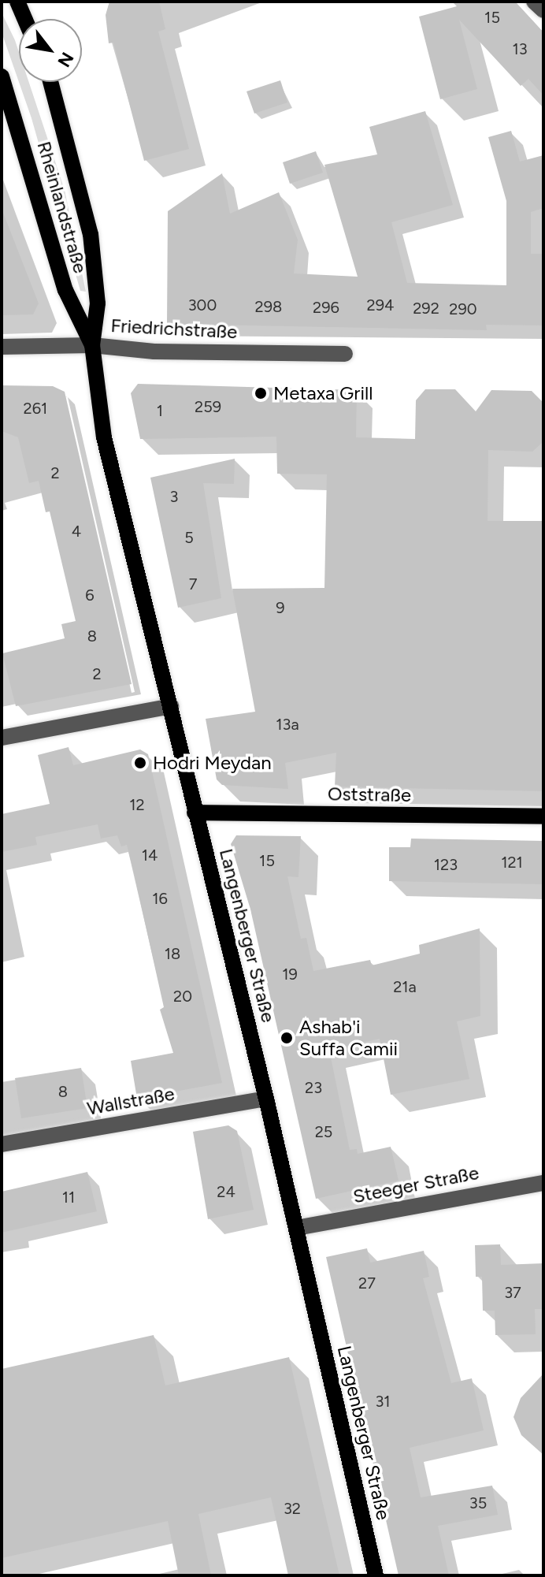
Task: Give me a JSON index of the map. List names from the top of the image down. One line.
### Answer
{"streets":{"main road":["Rheinlandstraße","Oststraße","Langenberger Straße"],"street":["Friedrichstraße","Wallstraße","Steeger Straße"]},"crossings":[["Rheinlandstraße","Friedrichstraße"],["Rheinlandstraße","Langenberger Straße"],["Friedrichstraße","Langenberger Straße"],["Oststraße","Langenberger Straße"],["Langenberger Straße","Wallstraße"],["Langenberger Straße","Steeger Straße"]],"places":["Metaxa Grill","Hodri Meydan","Ashab'i Suffa Camii"],"house_numbers":["15","13","300","294","298","296","292","290","259","261","1","2","3","4","5","7","6","9","8","2","13a","12","14","15","121","123","16","18","19","21a","20","23","8","25","24","11","27","37","31","35","32"],"north":"bottom right"}
